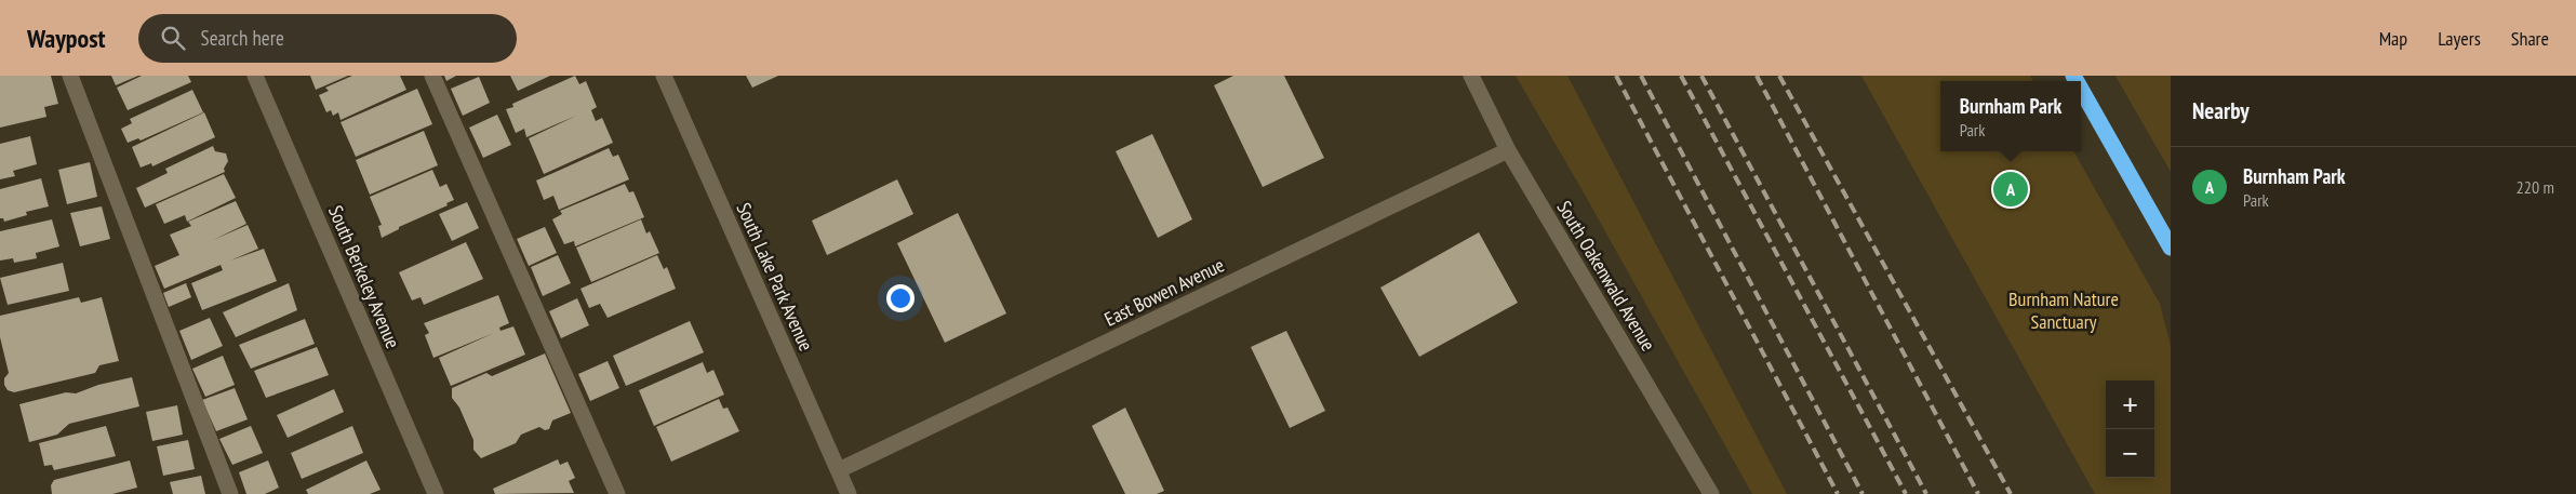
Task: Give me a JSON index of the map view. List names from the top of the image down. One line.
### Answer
{"streets":{"street":["South Oakenwald Avenue","South Berkeley Avenue","South Lake Park Avenue","East Bowen Avenue"]},"crossings":[["South Oakenwald Avenue","East Bowen Avenue"],["South Lake Park Avenue","East Bowen Avenue"]],"parks":["Burnham Nature Sanctuary"],"page":{"header":"Waypost","search":"Search here","nav":["Map","Layers","Share"],"heading":"Nearby","popup":["Burnham Park","Park"],"list":[{"mark":"A","name":"Burnham Park","note":"Park","value":"220 m"}],"pins":"A","map_buttons":["+","−"]}}
